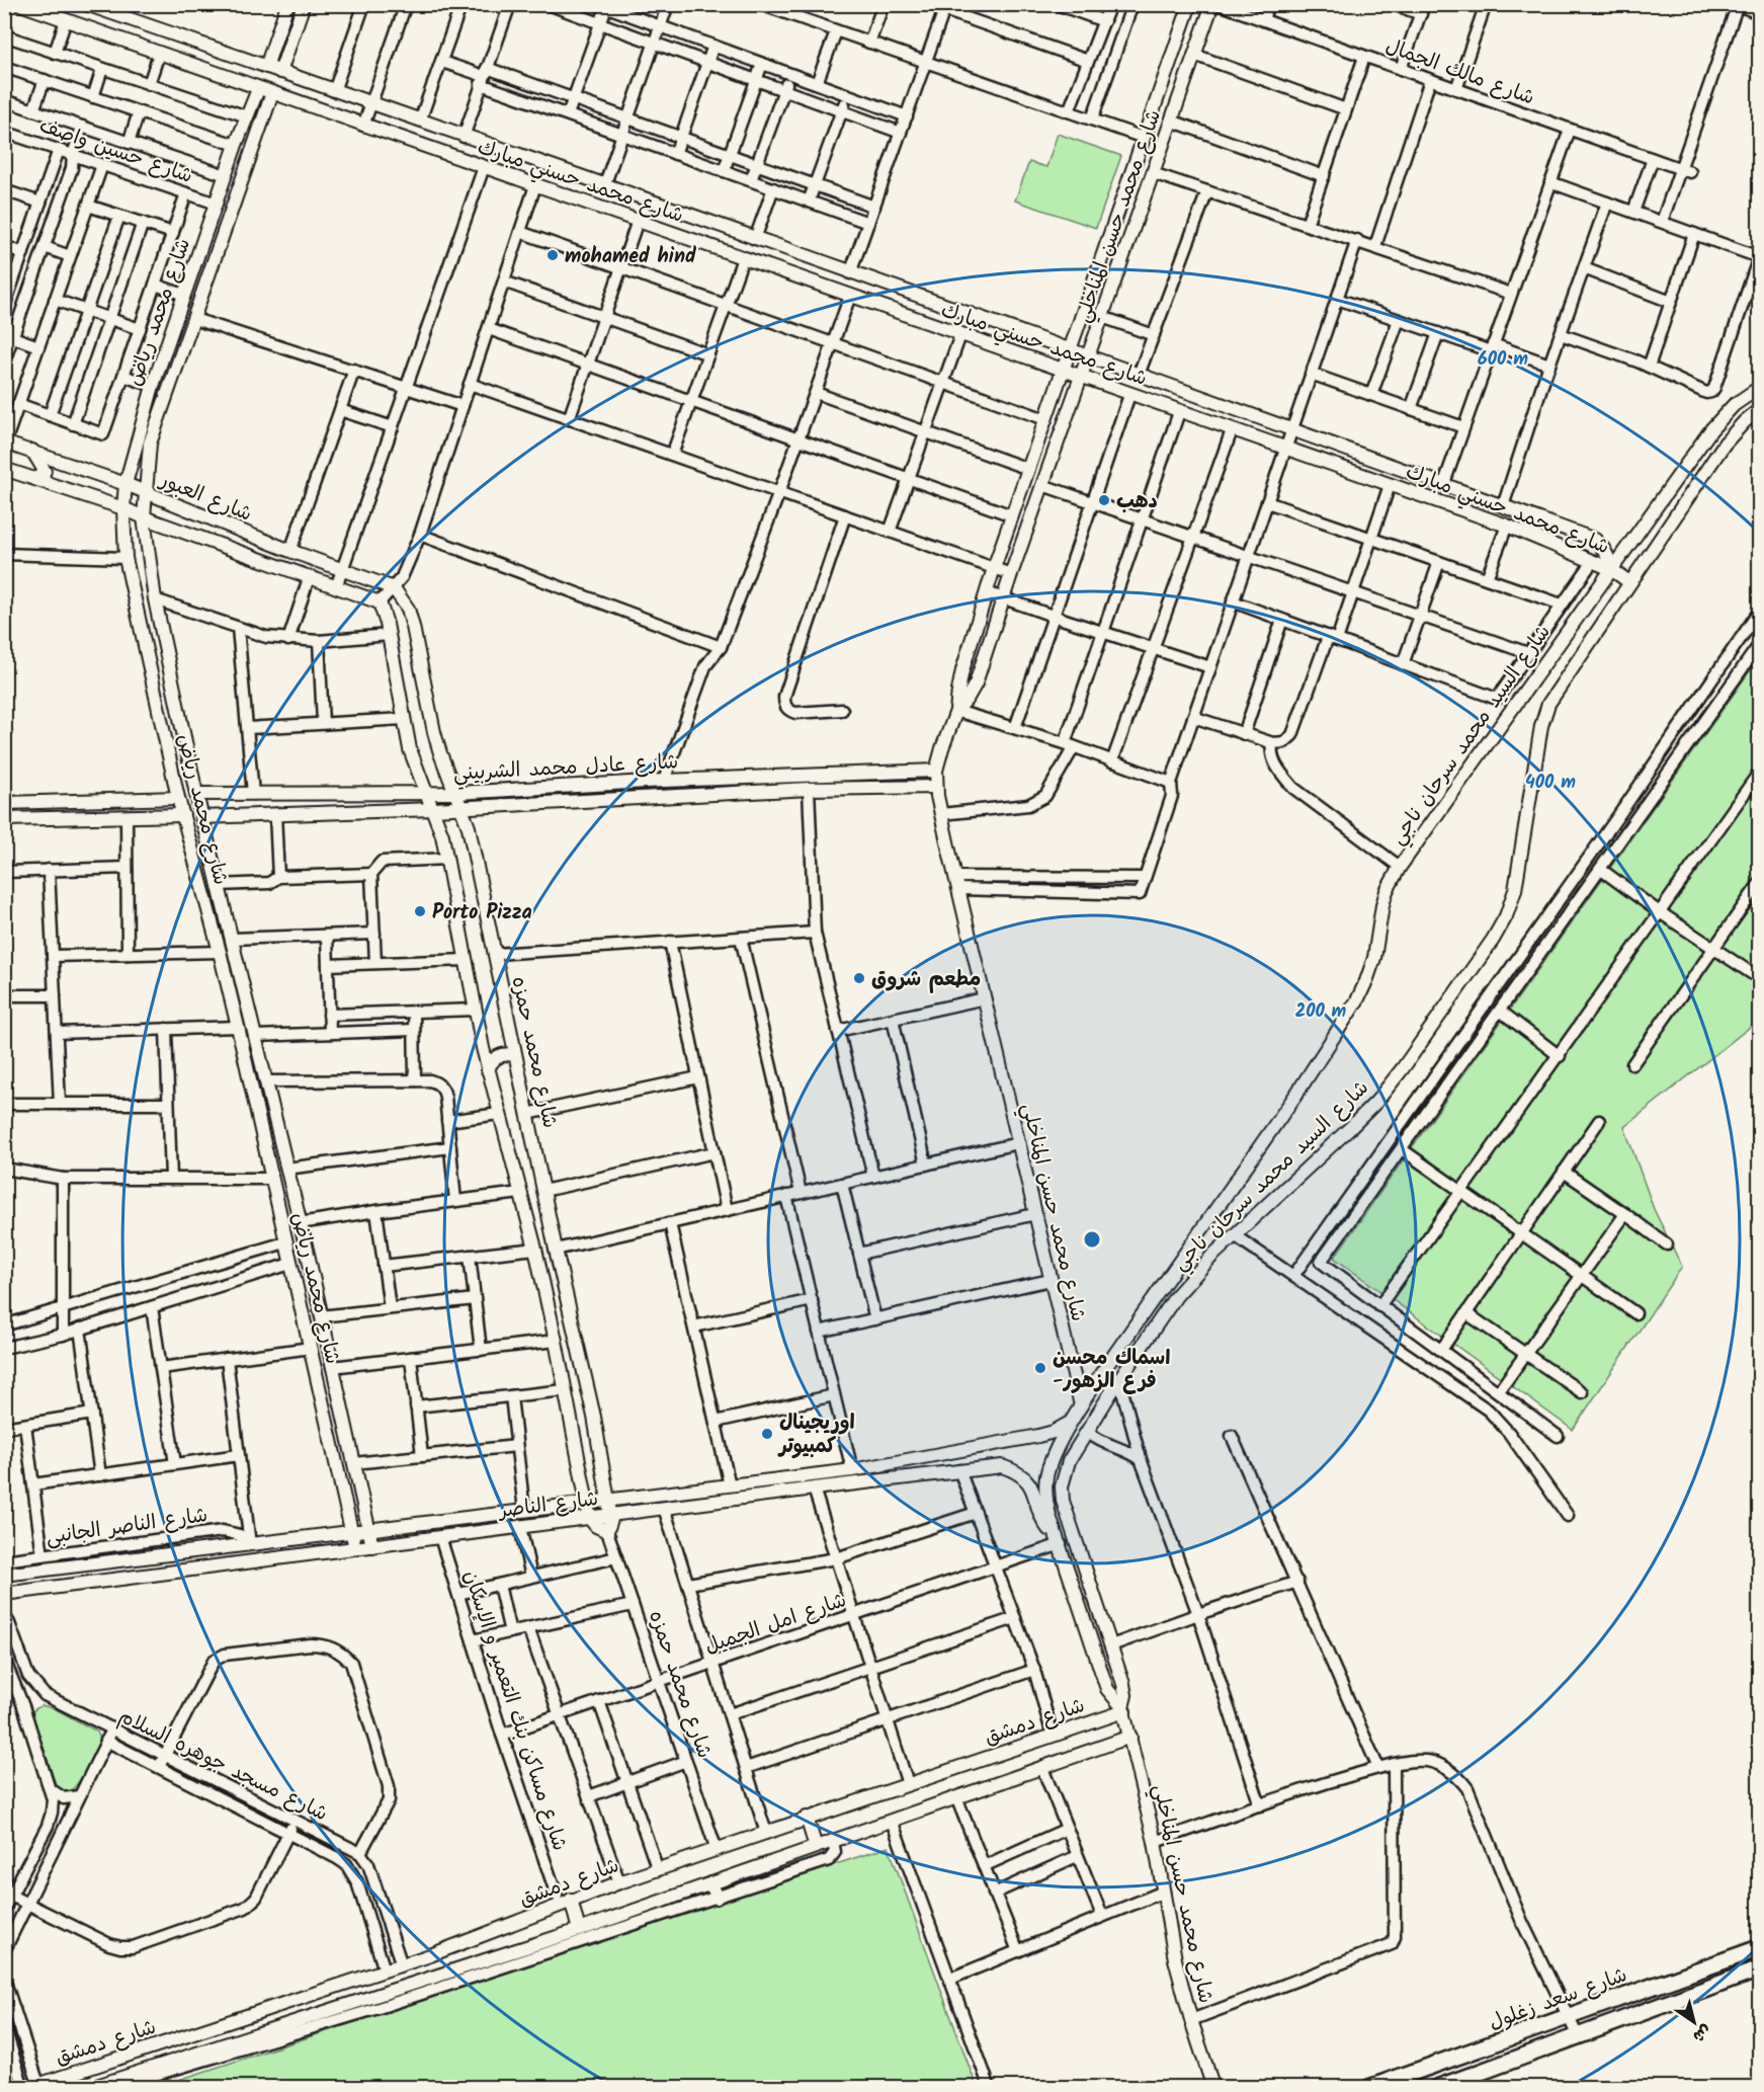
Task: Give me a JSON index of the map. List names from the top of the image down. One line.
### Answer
{"streets":{"main road":["شارع سعد زغلول"],"street":["شارع مالك الجمال","شارع حسين واصف","شارع محمد حسني مبارك","شارع محمد حسن المناخلي","شارع محمد رياض","شارع العبور","شارع السيد محمد سرحان ناجي","شارع عادل محمد الشربيني","شارع محمد حمزه","شارع الناصر","شارع الناصر الجانبى","شارع امل الجميل","شارع مساكن بنك التعمير و الإسكان","شارع دمشق","شارع مسجد جوهره السلام"]},"crossings":[["شارع حسين واصف","شارع محمد رياض"],["شارع محمد حسني مبارك","شارع محمد حسن المناخلي"],["شارع محمد حسني مبارك","شارع محمد رياض"],["شارع محمد حسني مبارك","شارع السيد محمد سرحان ناجي"],["شارع محمد حسن المناخلي","شارع السيد محمد سرحان ناجي"],["شارع محمد حسن المناخلي","شارع عادل محمد الشربيني"],["شارع محمد حسن المناخلي","شارع الناصر"],["شارع محمد حسن المناخلي","شارع امل الجميل"],["شارع محمد حسن المناخلي","شارع دمشق"],["شارع محمد رياض","شارع العبور"],["شارع محمد رياض","شارع عادل محمد الشربيني"],["شارع محمد رياض","شارع الناصر"],["شارع العبور","شارع محمد حمزه"],["شارع عادل محمد الشربيني","شارع محمد حمزه"],["شارع محمد حمزه","شارع الناصر"],["شارع محمد حمزه","شارع امل الجميل"],["شارع محمد حمزه","شارع دمشق"],["شارع الناصر","شارع الناصر الجانبى"],["شارع الناصر","شارع امل الجميل"],["شارع الناصر","شارع مساكن بنك التعمير و الإسكان"],["شارع امل الجميل","شارع مساكن بنك التعمير و الإسكان"],["شارع دمشق","شارع مسجد جوهره السلام"]],"places":["mohamed hind","دهب","Porto Pizza","مطعم شروق","اسماك محسن -فرع الزهور","اوريجينال كمبيوتر"],"north":"bottom right","rings":["600 m","400 m","200 m"]}
